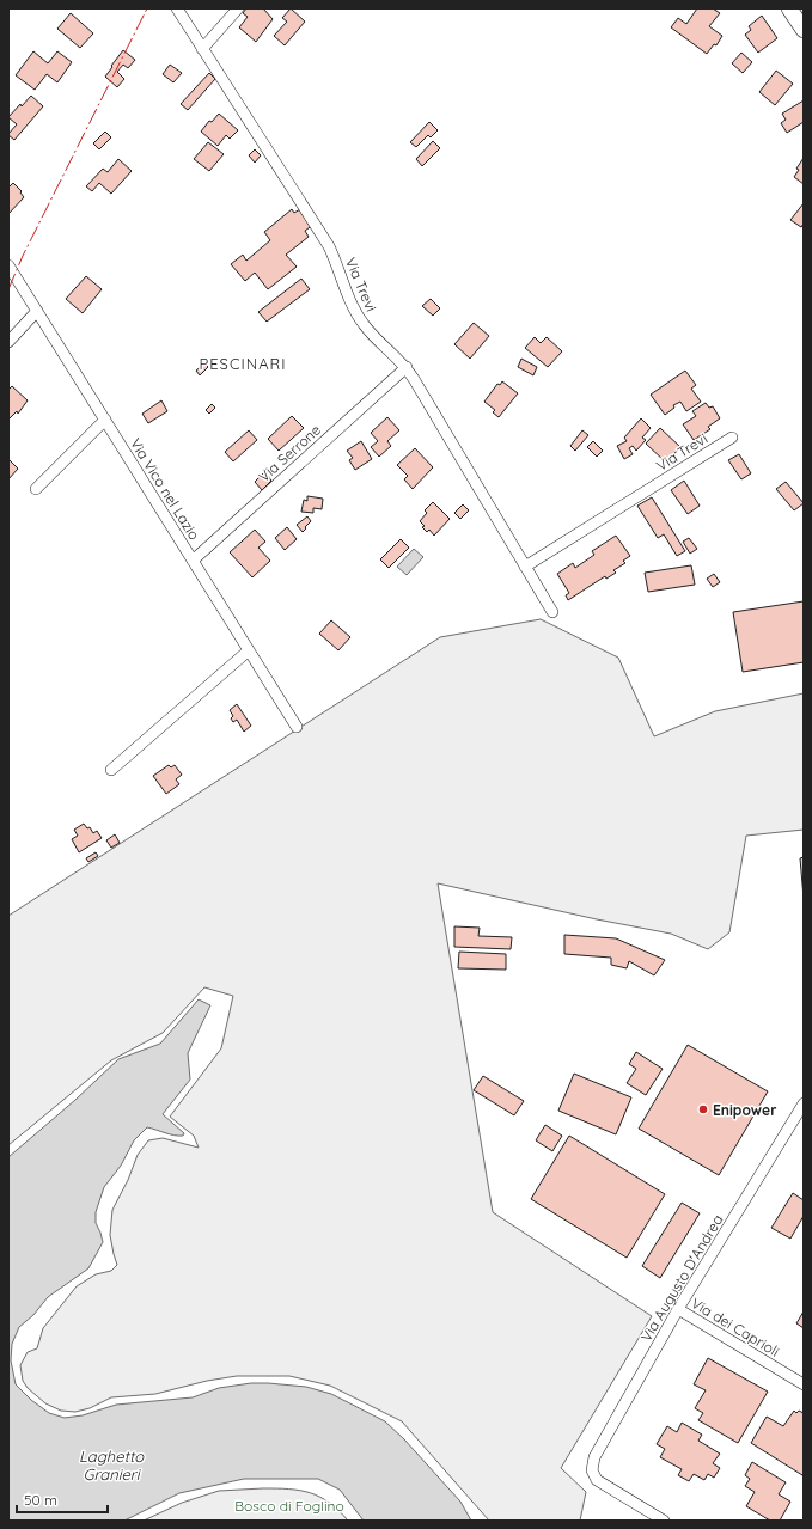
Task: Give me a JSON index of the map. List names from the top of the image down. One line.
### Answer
{"streets":{"street":["Via Trevi","Via Serrone","Via Vico nel Lazio","Via Augusto D'Andrea","Via dei Caprioli"]},"crossings":[["Via Trevi","Via Serrone"],["Via Serrone","Via Vico nel Lazio"],["Via Augusto D'Andrea","Via dei Caprioli"]],"districts":["PESCINARI"],"water":["Laghetto Granieri"],"parks":["Bosco di Foglino"],"places":["Enipower"],"scale_bar":"50 m"}
